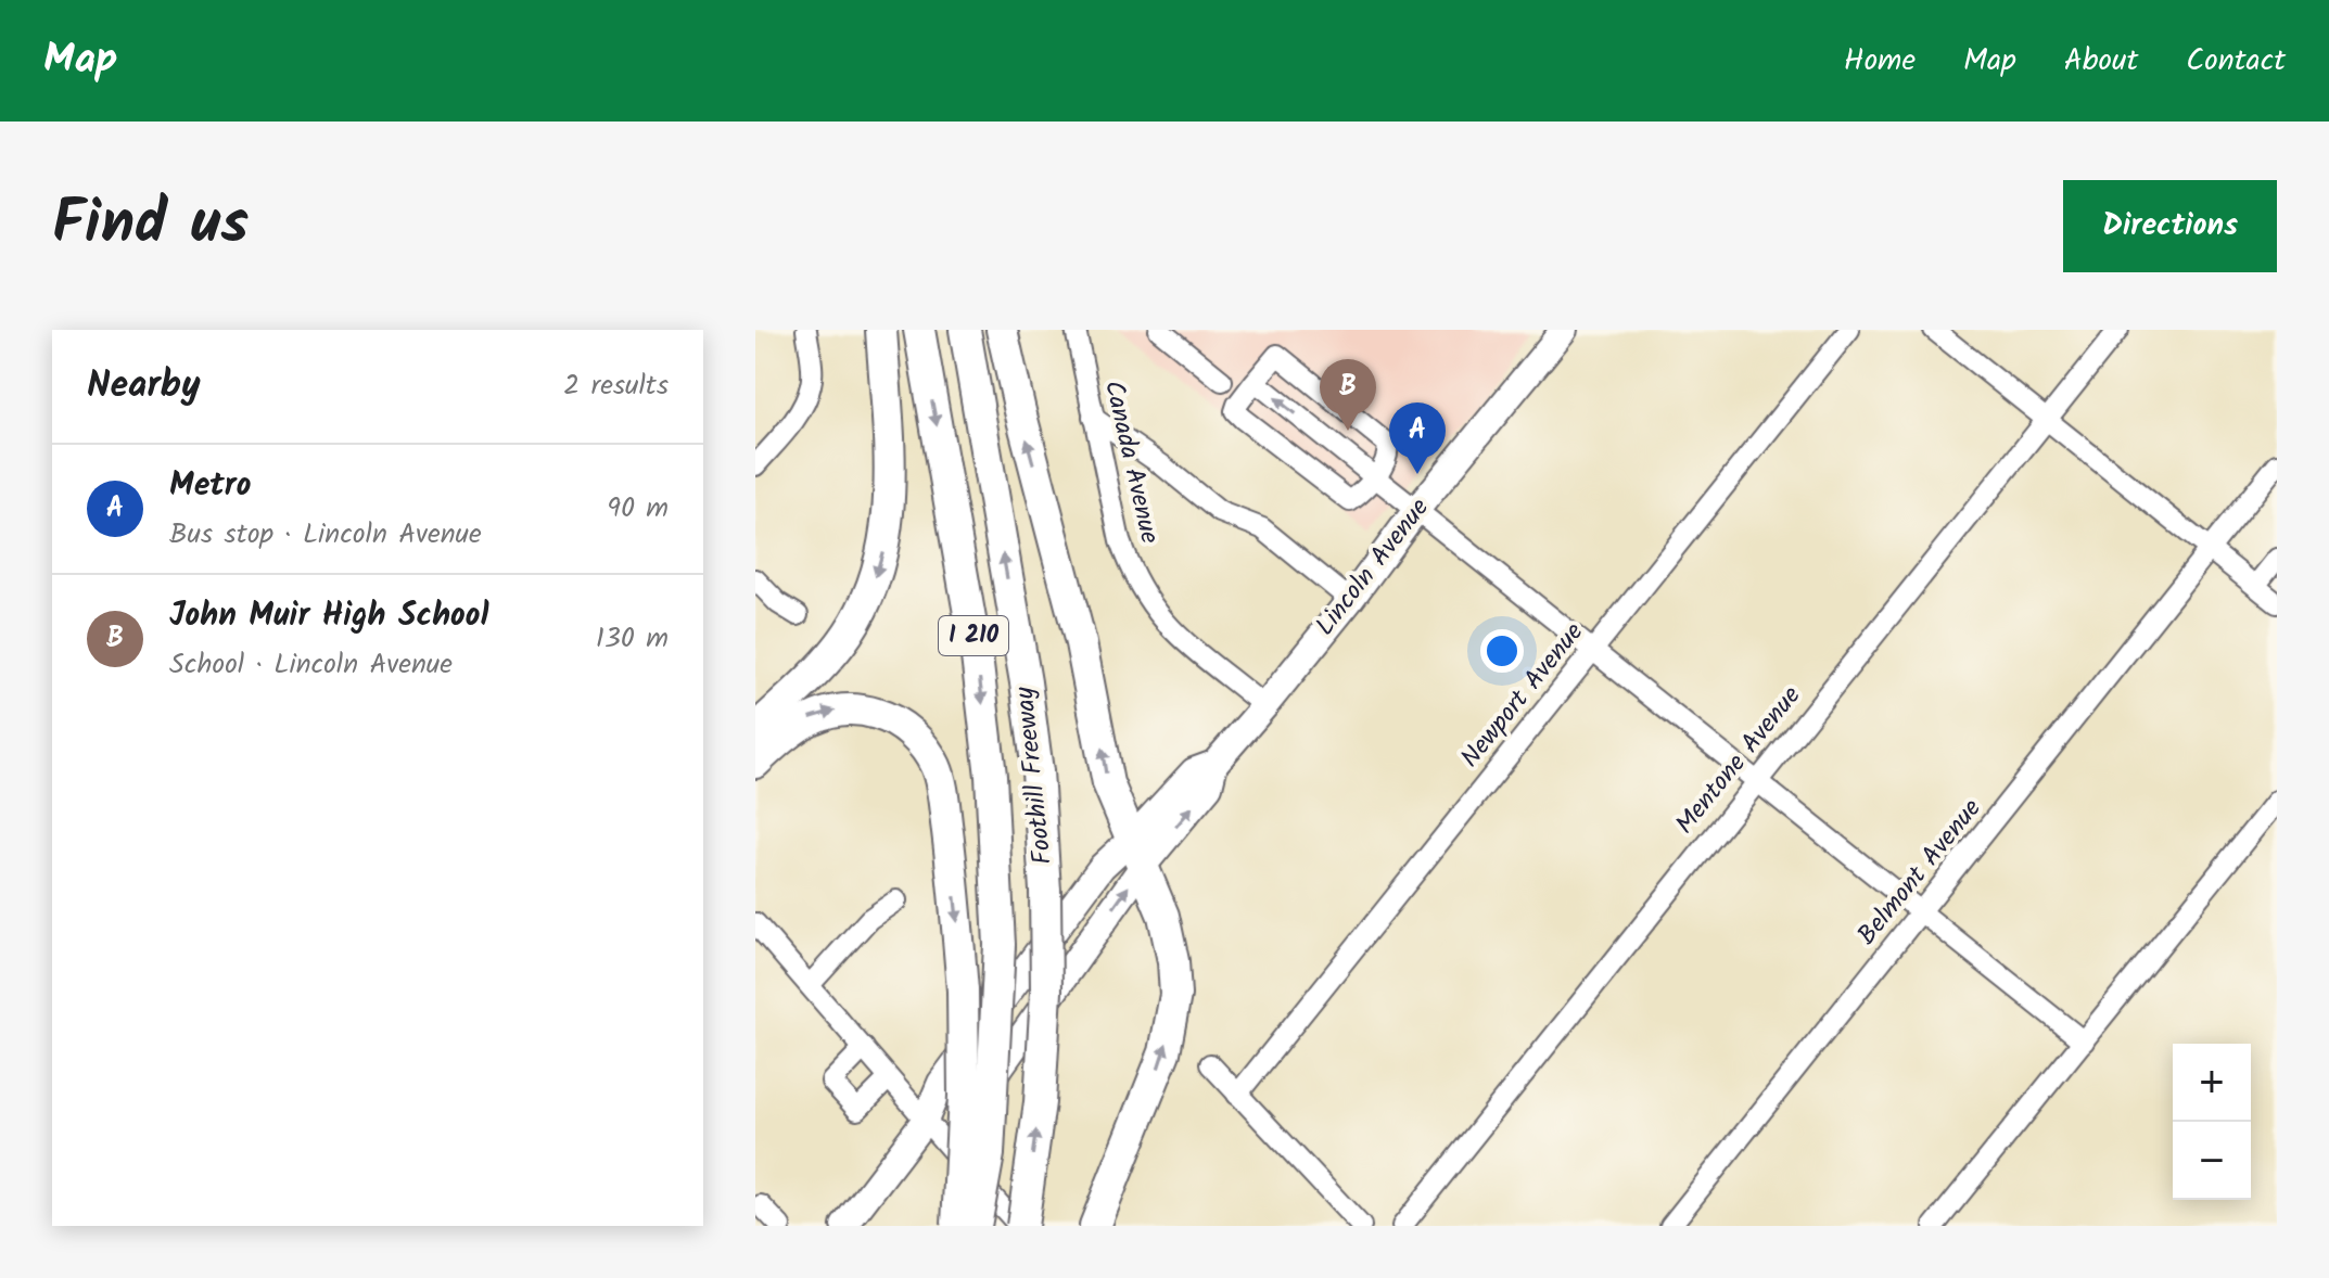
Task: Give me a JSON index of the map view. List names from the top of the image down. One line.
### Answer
{"streets":{"highway":["I 210","Foothill Freeway"],"main road":["Lincoln Avenue"],"street":["Canada Avenue","Newport Avenue","Mentone Avenue","Belmont Avenue"]},"crossings":[["Canada Avenue","Lincoln Avenue"]],"page":{"header":"Map","nav":["Home","Map","About","Contact"],"title":"Find us","buttons":"Directions","heading":["Nearby","2 results"],"pins":["B","A"],"list":[{"mark":"A","name":"Metro","note":"Bus stop · Lincoln Avenue","value":"90 m"},{"mark":"B","name":"John Muir High School","note":"School · Lincoln Avenue","value":"130 m"}],"map_buttons":["+","−"]}}
